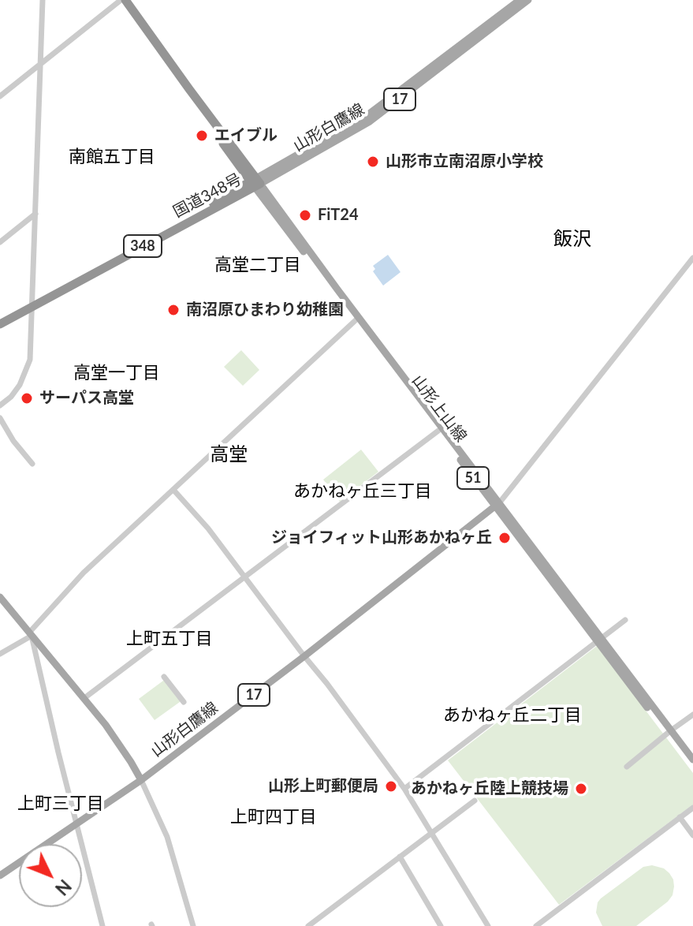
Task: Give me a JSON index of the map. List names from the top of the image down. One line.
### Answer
{"streets":{"highway":["国道348号","348"],"main road":["17","山形白鷹線","山形上山線","51"]},"crossings":[["山形白鷹線","国道348号"],["山形白鷹線","山形上山線"],["国道348号","山形上山線"]],"districts":["南館五丁目","飯沢","高堂二丁目","高堂一丁目","高堂","あかねヶ丘三丁目","上町五丁目","あかねヶ丘二丁目","上町三丁目","上町四丁目"],"places":["エイブル","山形市立南沼原小学校","FiT24","南沼原ひまわり幼稚園","サーパス高堂","ジョイフィット山形あかねヶ丘","山形上町郵便局","あかねヶ丘陸上競技場"],"north":"bottom right"}
